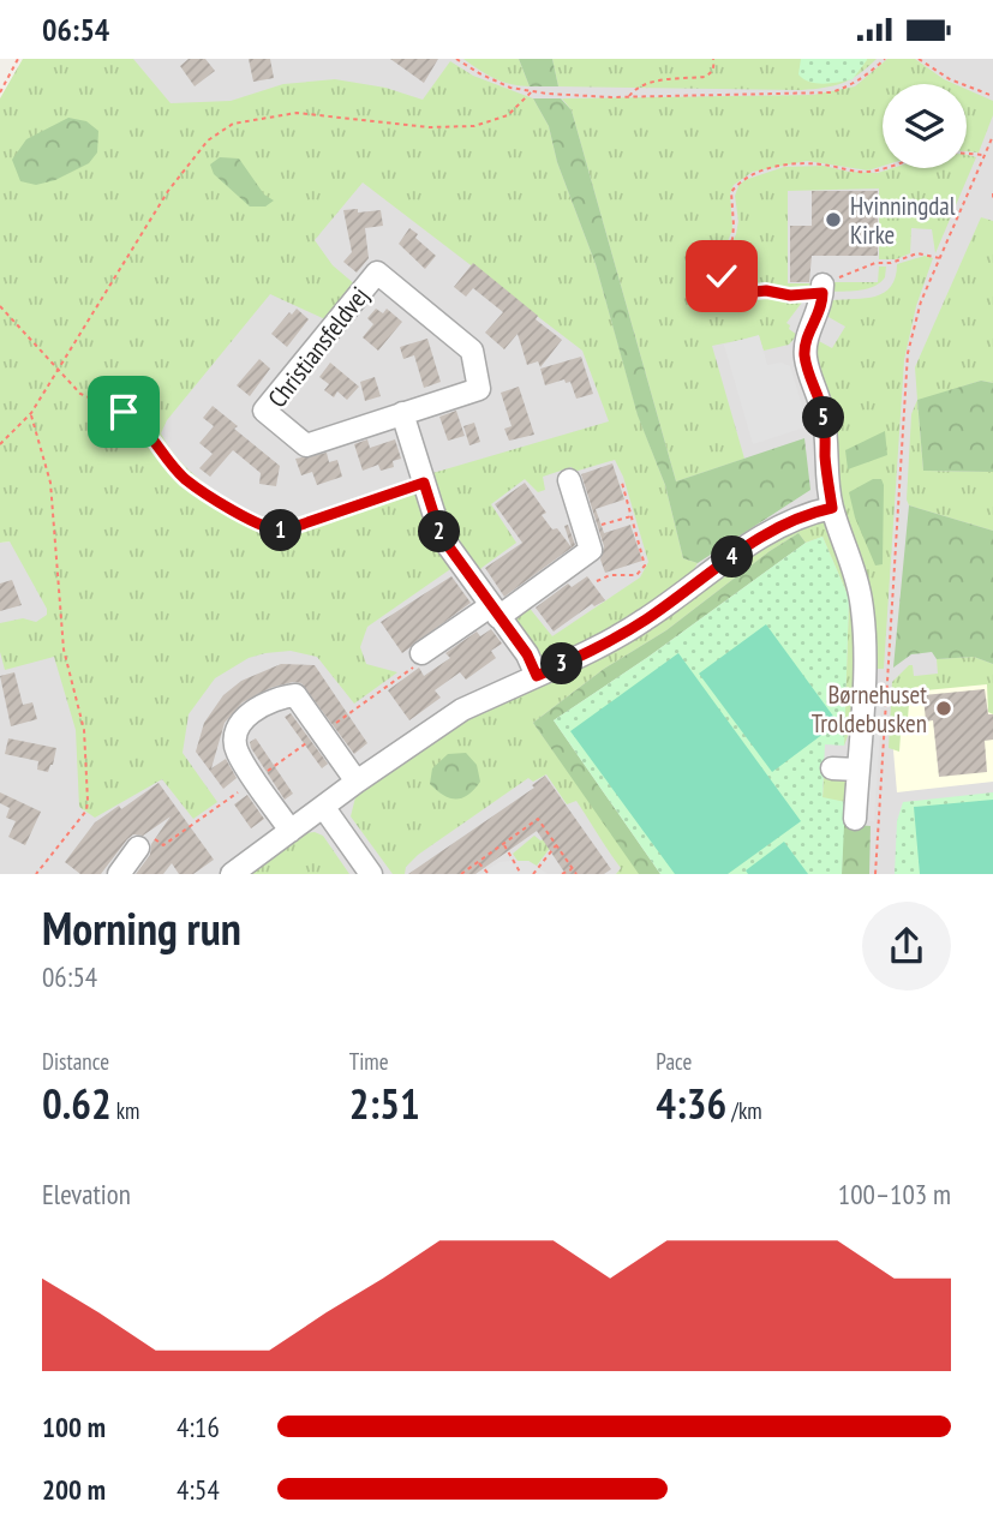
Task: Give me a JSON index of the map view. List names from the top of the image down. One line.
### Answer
{"streets":{"street":["Christiansfeldvej"]},"places":["Hvinningdal Kirke","Børnehuset Troldebusken"],"page":{"status":"06:54","pins":["5","1","2","4","3"],"heading":["Morning run","06:54"],"stats":[["Distance","0.62 km"],["Time","2:51"],["Pace","4:36 /km"]],"chart":["Elevation","100–103 m"],"list":[{"name":"100 m","note":"4:16"},{"name":"200 m","note":"4:54"}]}}
